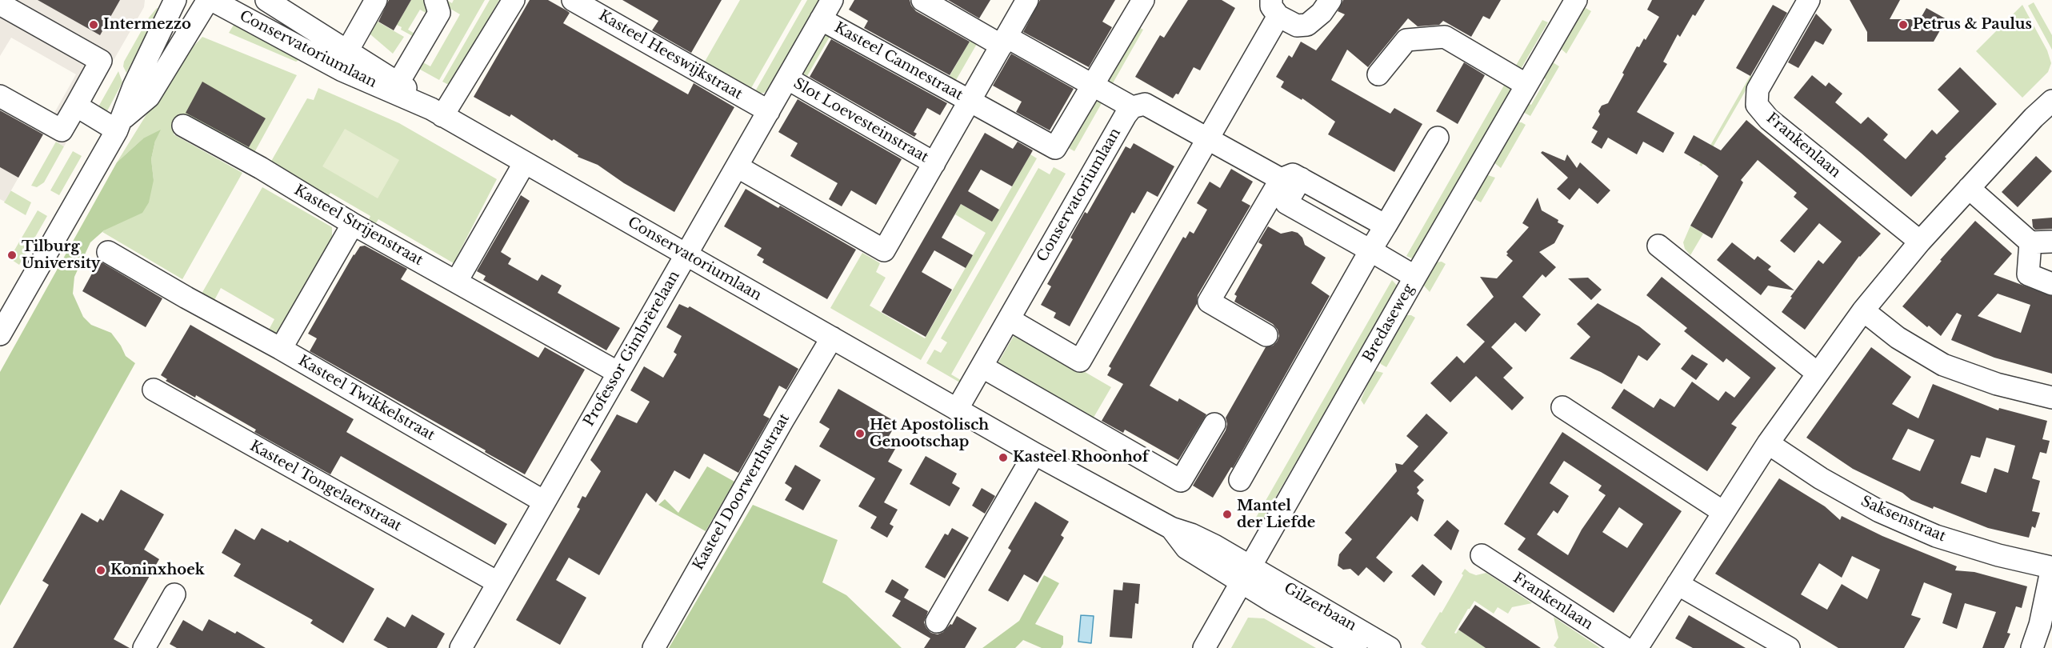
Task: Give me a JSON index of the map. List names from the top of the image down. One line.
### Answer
{"streets":{"street":["Conservatoriumlaan","Kasteel Heeswijkstraat","Kasteel Cannestraat","Slot Loevesteinstraat","Frankenlaan","Kasteel Strijenstraat","Bredaseweg","Professor Gimbrèrelaan","Kasteel Twikkelstraat","Kasteel Tongelaerstraat","Kasteel Doorwerthstraat","Saksenstraat","Gilzerbaan"]},"crossings":[["Conservatoriumlaan","Bredaseweg"],["Conservatoriumlaan","Professor Gimbrèrelaan"],["Conservatoriumlaan","Kasteel Doorwerthstraat"],["Conservatoriumlaan","Gilzerbaan"],["Kasteel Heeswijkstraat","Professor Gimbrèrelaan"],["Kasteel Cannestraat","Slot Loevesteinstraat"],["Kasteel Cannestraat","Professor Gimbrèrelaan"],["Slot Loevesteinstraat","Professor Gimbrèrelaan"],["Kasteel Strijenstraat","Professor Gimbrèrelaan"],["Bredaseweg","Gilzerbaan"],["Professor Gimbrèrelaan","Kasteel Twikkelstraat"],["Professor Gimbrèrelaan","Kasteel Tongelaerstraat"]],"places":["Intermezzo","Petrus & Paulus","Tilburg University","Het Apostolisch Genootschap","Kasteel Rhoonhof","Mantel der Liefde","Koninxhoek"]}
